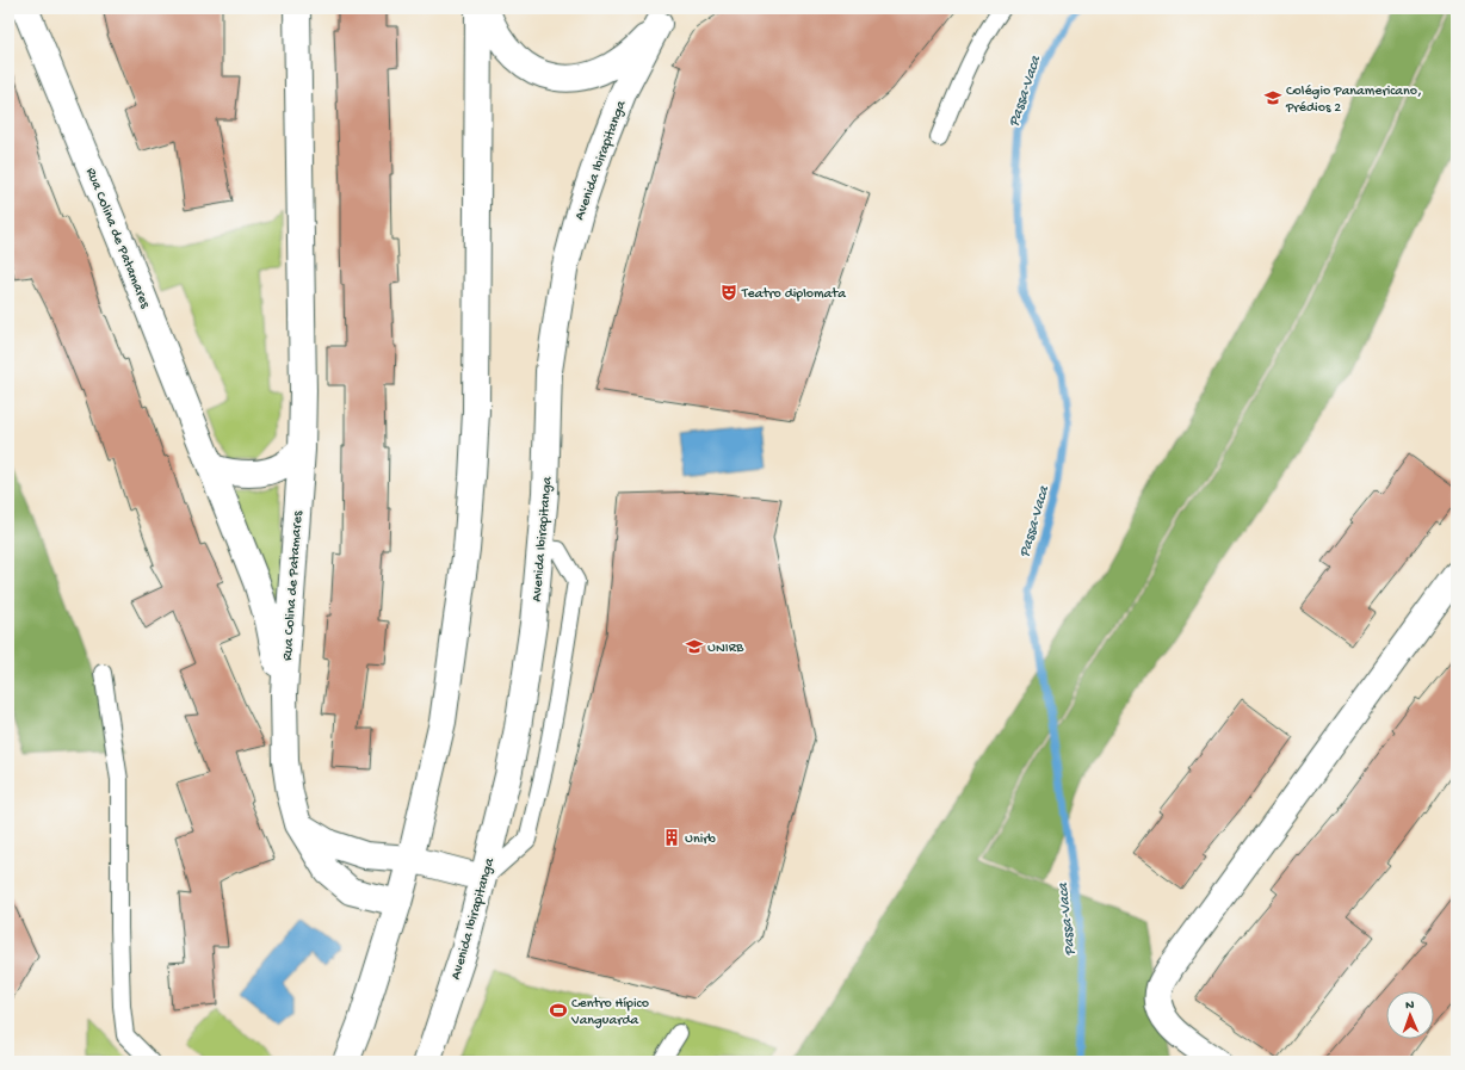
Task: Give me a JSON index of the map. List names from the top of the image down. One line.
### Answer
{"streets":{"street":["Avenida Ibirapitanga","Rua Colina de Patamares"]},"water":["Passa-Vaca"],"places":{"school or university":["Colégio Panamericano, Prédios 2","UNIRB"],"theatre":["Teatro diplomata"],"building":["Unirb"],"sports":["Centro Hípico Vanguarda"]},"north":"top"}
